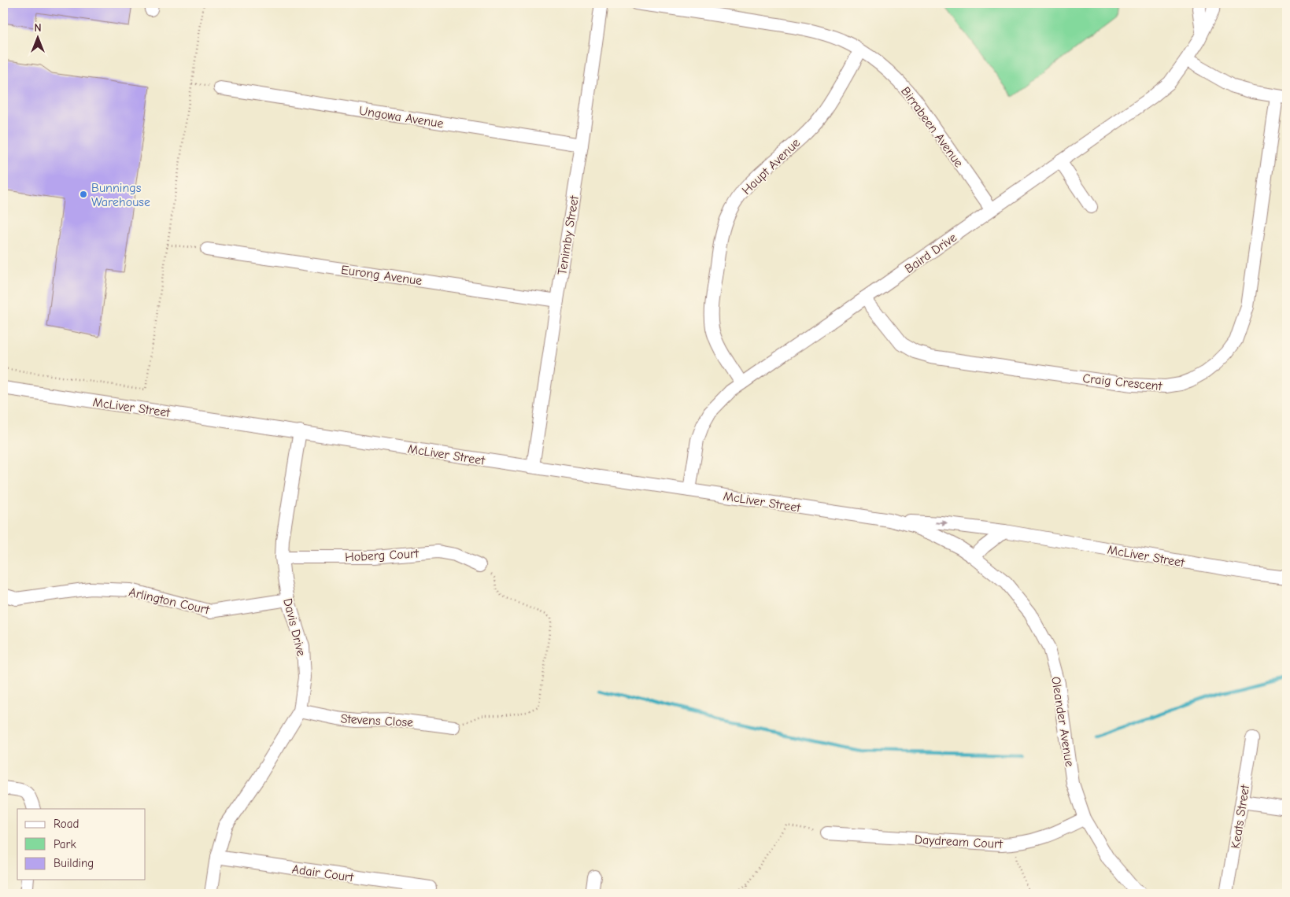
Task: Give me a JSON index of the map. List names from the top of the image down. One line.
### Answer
{"streets":{"street":["Ungowa Avenue","Birrabeen Avenue","Haupt Avenue","Tenimby Street","Baird Drive","Eurong Avenue","Craig Crescent","McLiver Street","Hoberg Court","Arlington Court","Davis Drive","Stevens Close","Oleander Avenue","Keats Street","Daydream Court","Adair Court"]},"crossings":[["Ungowa Avenue","Tenimby Street"],["Birrabeen Avenue","Haupt Avenue"],["Birrabeen Avenue","Baird Drive"],["Haupt Avenue","Baird Drive"],["Tenimby Street","Eurong Avenue"],["Tenimby Street","McLiver Street"],["Baird Drive","Craig Crescent"],["Baird Drive","McLiver Street"],["McLiver Street","Davis Drive"],["McLiver Street","Oleander Avenue"],["Hoberg Court","Davis Drive"],["Arlington Court","Davis Drive"],["Davis Drive","Stevens Close"],["Davis Drive","Adair Court"],["Oleander Avenue","Daydream Court"]],"places":["Bunnings Warehouse"],"legend":["Road","Park","Building"],"north":"top"}
